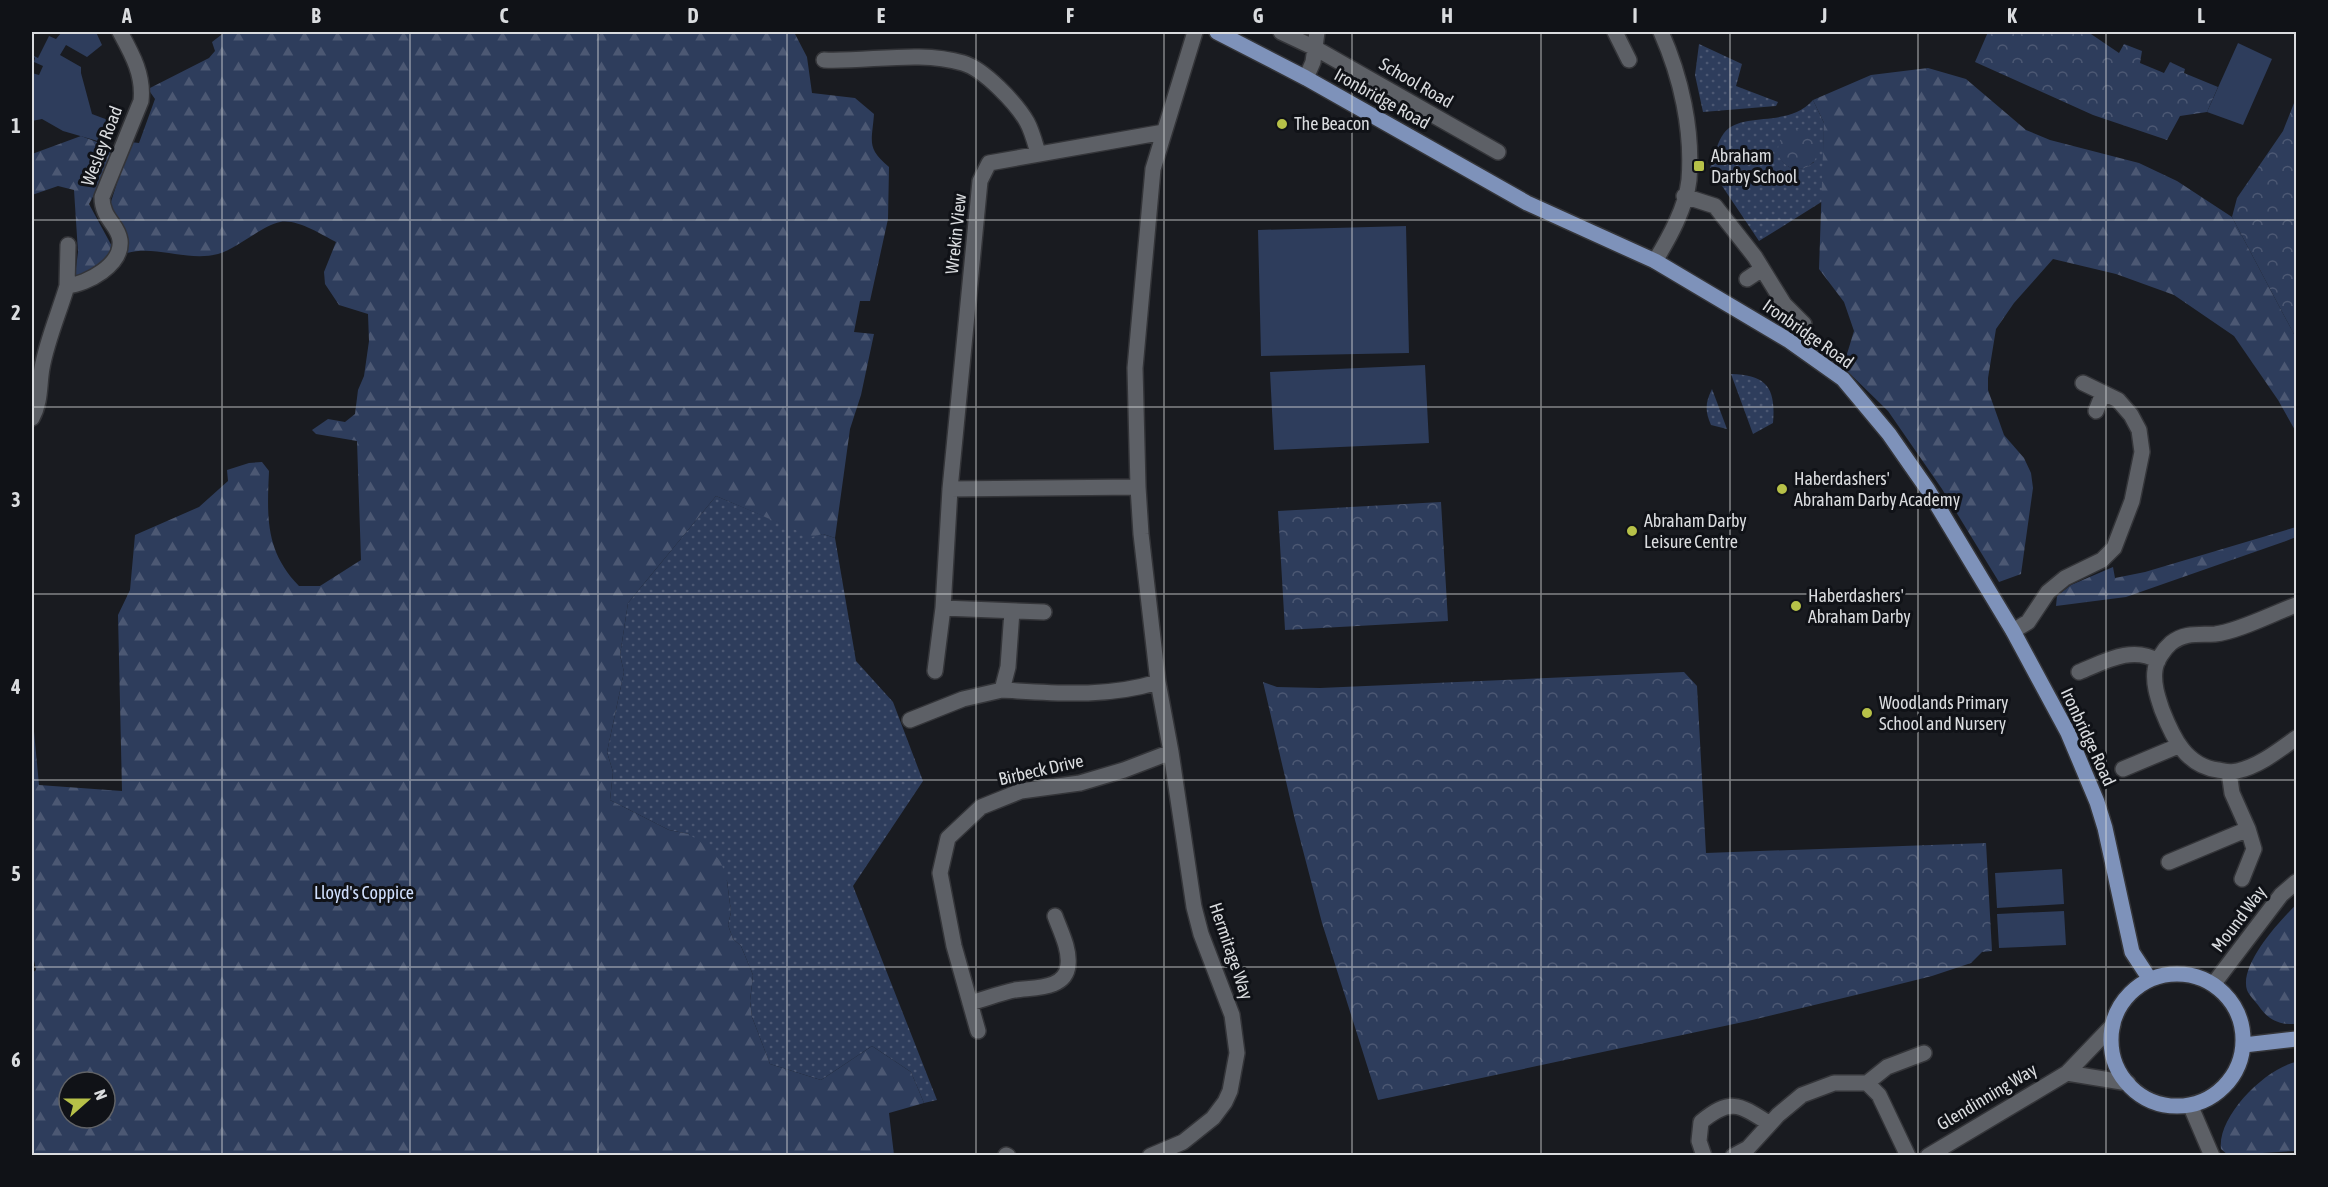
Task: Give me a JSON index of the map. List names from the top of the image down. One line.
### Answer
{"streets":{"main road":["Ironbridge Road"],"street":["School Road","Wesley Road","Wrekin View","Birbeck Drive","Mound Way","Hermitage Way","Glendinning Way"]},"crossings":[["Ironbridge Road","Mound Way"],["Ironbridge Road","Glendinning Way"],["Birbeck Drive","Hermitage Way"],["Mound Way","Glendinning Way"]],"parks":["Lloyd's Coppice"],"places":{"other":["The Beacon","Haberdashers' Abraham Darby Academy","Abraham Darby Leisure Centre","Haberdashers' Abraham Darby","Woodlands Primary School and Nursery"],"transit":["Abraham Darby School"]},"north":"right","grid":{"columns":["A","B","C","D","E","F","G","H","I","J","K","L"],"rows":["1","2","3","4","5","6"]}}
